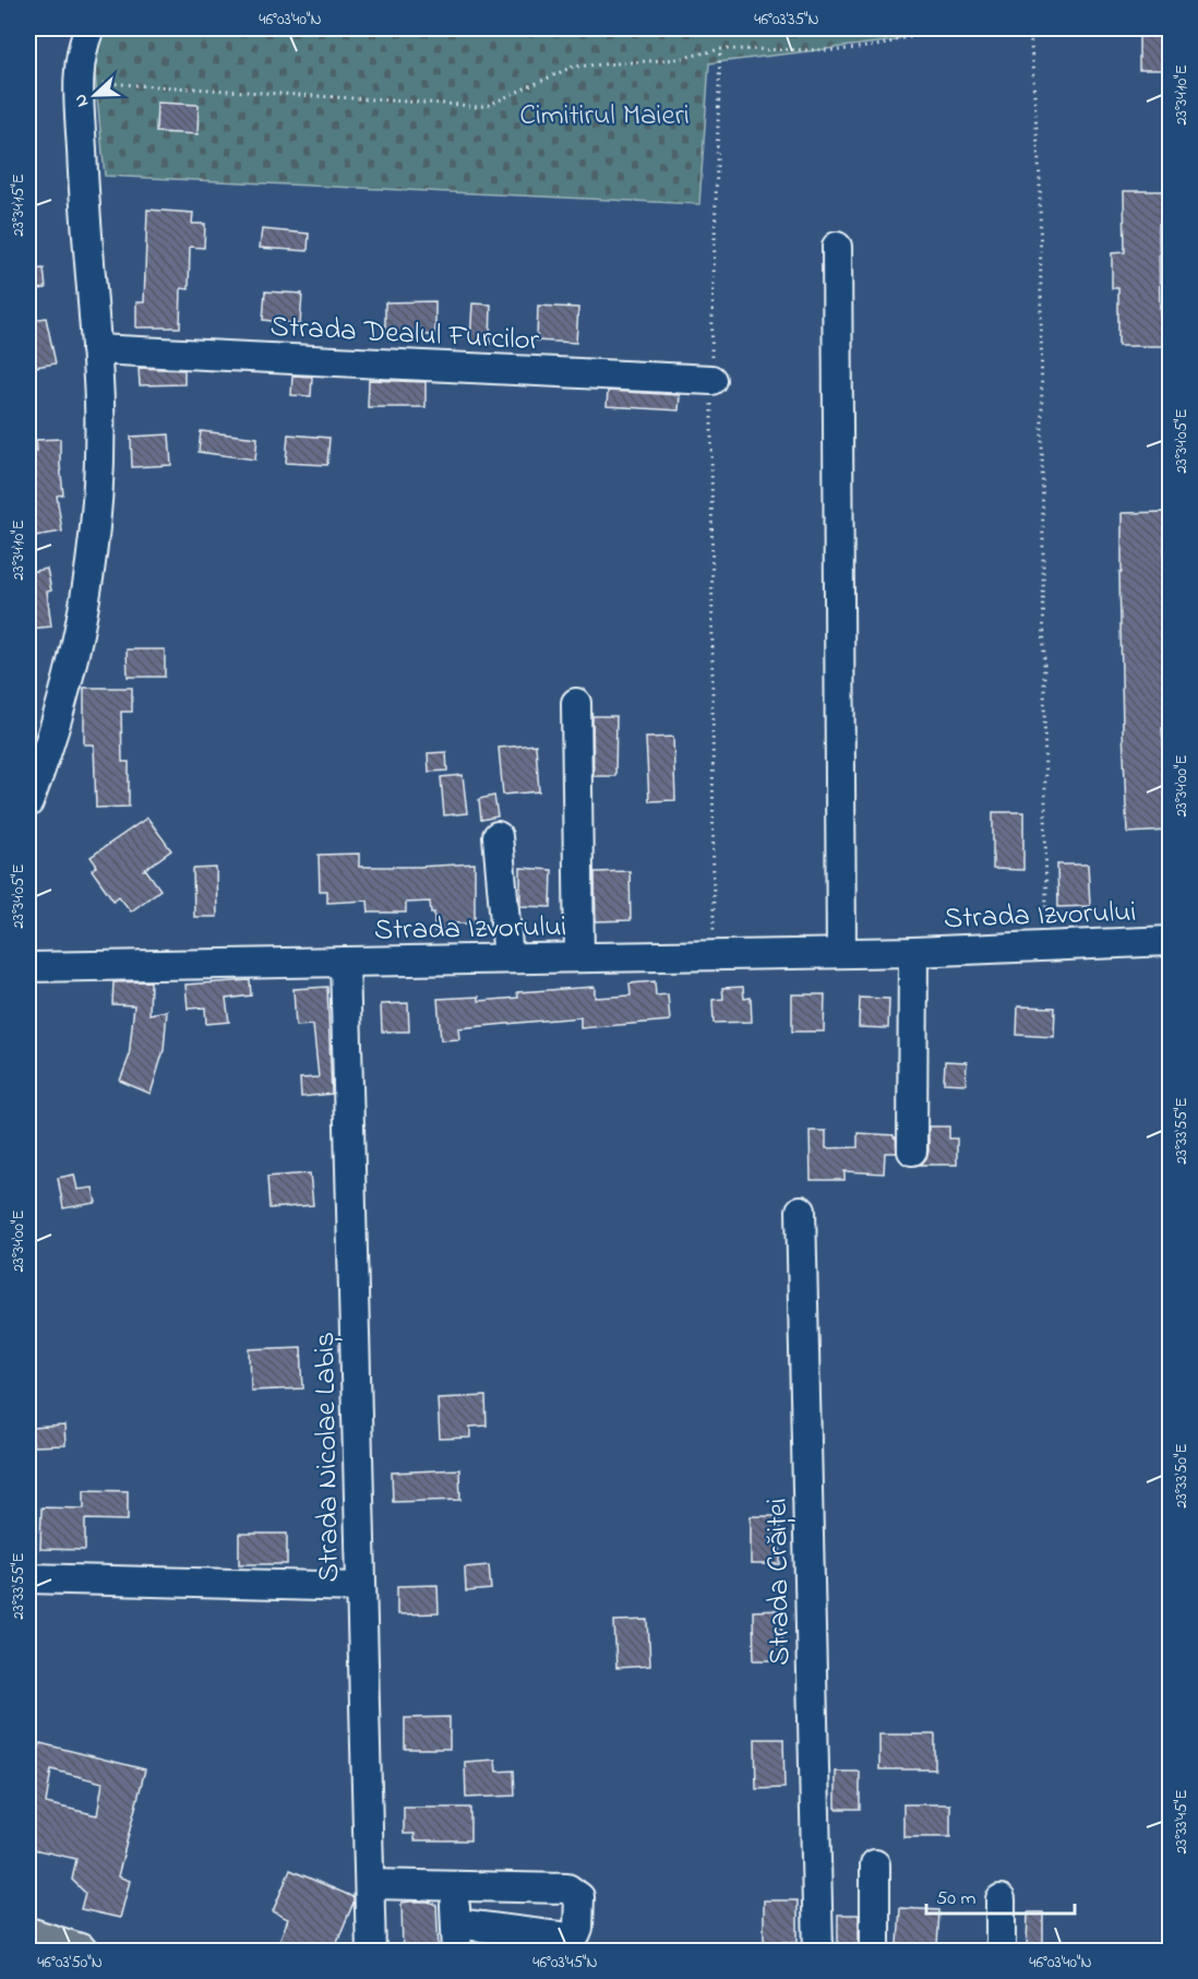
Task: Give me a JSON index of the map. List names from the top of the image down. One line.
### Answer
{"streets":{"street":["Strada Dealul Furcilor","Strada Izvorului","Strada Nicolae Labiș","Strada Crăiței"]},"crossings":[["Strada Izvorului","Strada Nicolae Labiș"]],"parks":["Cimitirul Maieri"],"scale_bar":"50 m","north":"left","coordinates":["46°03'40\"N","46°03'35\"N","23°34'10\"E","23°34'15\"E","23°34'05\"E","23°34'00\"E","23°33'55\"E","23°33'50\"E","23°33'45\"E","46°03'50\"N","46°03'45\"N"]}
